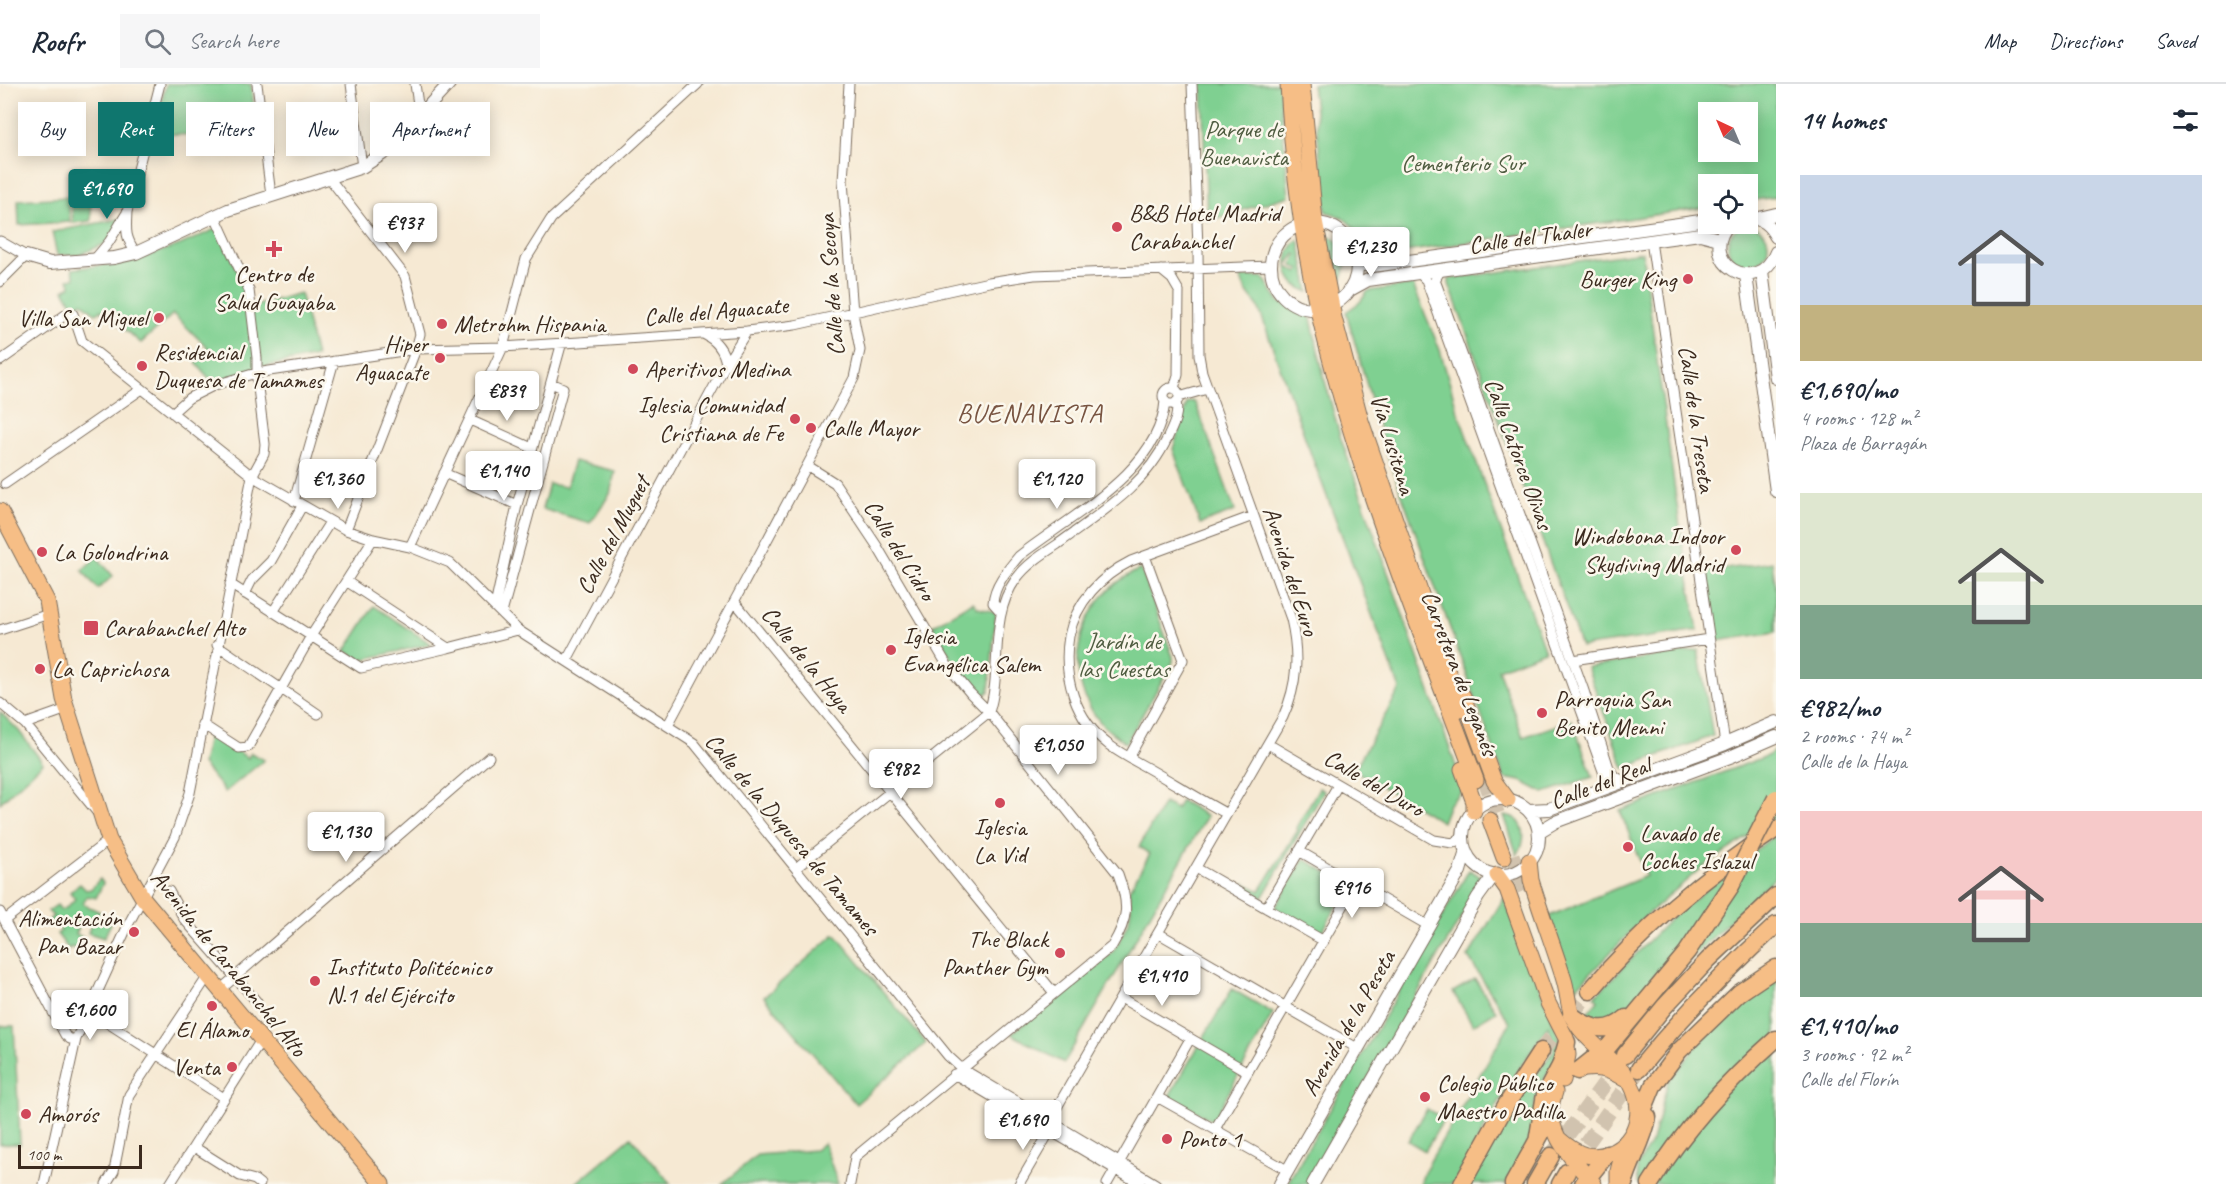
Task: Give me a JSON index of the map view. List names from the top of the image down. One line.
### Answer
{"streets":{"main road":["Vía Lusitana","Carretera de Leganés","Avenida de Carabanchel Alto"],"street":["Calle del Thaler","Calle de la Secoya","Calle del Aguacate","Calle de la Treseta","Calle Catorce Olivas","Calle del Muguet","Calle del Cidro","Avenida del Euro","Calle de la Haya","Calle del Duro","Calle del Real","Calle de la Duquesa de Tamames","Avenida de la Peseta"]},"crossings":[["Calle del Thaler","Calle de la Treseta"],["Calle del Thaler","Vía Lusitana"],["Calle del Thaler","Calle Catorce Olivas"],["Calle de la Secoya","Calle del Aguacate"],["Calle de la Secoya","Calle del Cidro"],["Calle de la Secoya","Calle de la Haya"],["Calle de la Secoya","Calle de la Duquesa de Tamames"],["Calle del Aguacate","Calle del Muguet"],["Calle del Aguacate","Avenida del Euro"],["Calle del Aguacate","Calle de la Duquesa de Tamames"],["Calle de la Treseta","Calle del Real"],["Vía Lusitana","Carretera de Leganés"],["Calle Catorce Olivas","Calle del Real"],["Calle del Muguet","Calle de la Duquesa de Tamames"],["Calle del Cidro","Calle de la Haya"],["Calle del Cidro","Calle de la Duquesa de Tamames"],["Avenida del Euro","Calle del Duro"],["Avenida del Euro","Calle de la Duquesa de Tamames"],["Calle del Duro","Calle del Real"],["Calle del Duro","Avenida de la Peseta"],["Calle del Real","Avenida de la Peseta"]],"districts":["BUENAVISTA"],"parks":["Parque de Buenavista","Cementerio Sur","Jardín de las Cuestas"],"places":{"other":["B&B Hotel Madrid Carabanchel","Burger King","Villa San Miguel","Metrohm Hispania","Hiper Aguacate","Residencial Duquesa de Tamames","Aperitivos Medina","Iglesia Comunidad Cristiana de Fe","Calle Mayor","Windobona Indoor Skydiving Madrid","La Golondrina","Iglesia Evangélica Salem","La Caprichosa","Parroquia San Benito Menni","Iglesia La Vid","Lavado de Coches Islazul","Alimentación Pan Bazar","The Black Panther Gym","Instituto Politécnico N.1 del Ejército","El Álamo","Venta","Colegio Público Maestro Padilla","Amorós","Ponto 1"],"health":["Centro de Salud Guayaba"],"transit":["Carabanchel Alto"]},"scale_bar":"100 m","north":"top left","page":{"header":"Roofr","search":"Search here","nav":["Map","Directions","Saved"],"heading":"14 homes","chip":["Buy","Rent","Filters","New","Apartment"],"list":[{"name":"€1,690/mo","note":"4 rooms · 128 m² · Plaza de Barragán"},{"name":"€982/mo","note":"2 rooms · 74 m² · Calle de la Haya"},{"name":"€1,410/mo","note":"3 rooms · 92 m² · Calle del Florín"}],"price":["€1,690","€937","€1,230","€839","€1,140","€1,360","€1,120","€1,050","€982","€1,130","€916","€1,410","€1,600","€1,690"],"scale":"100 m"}}
